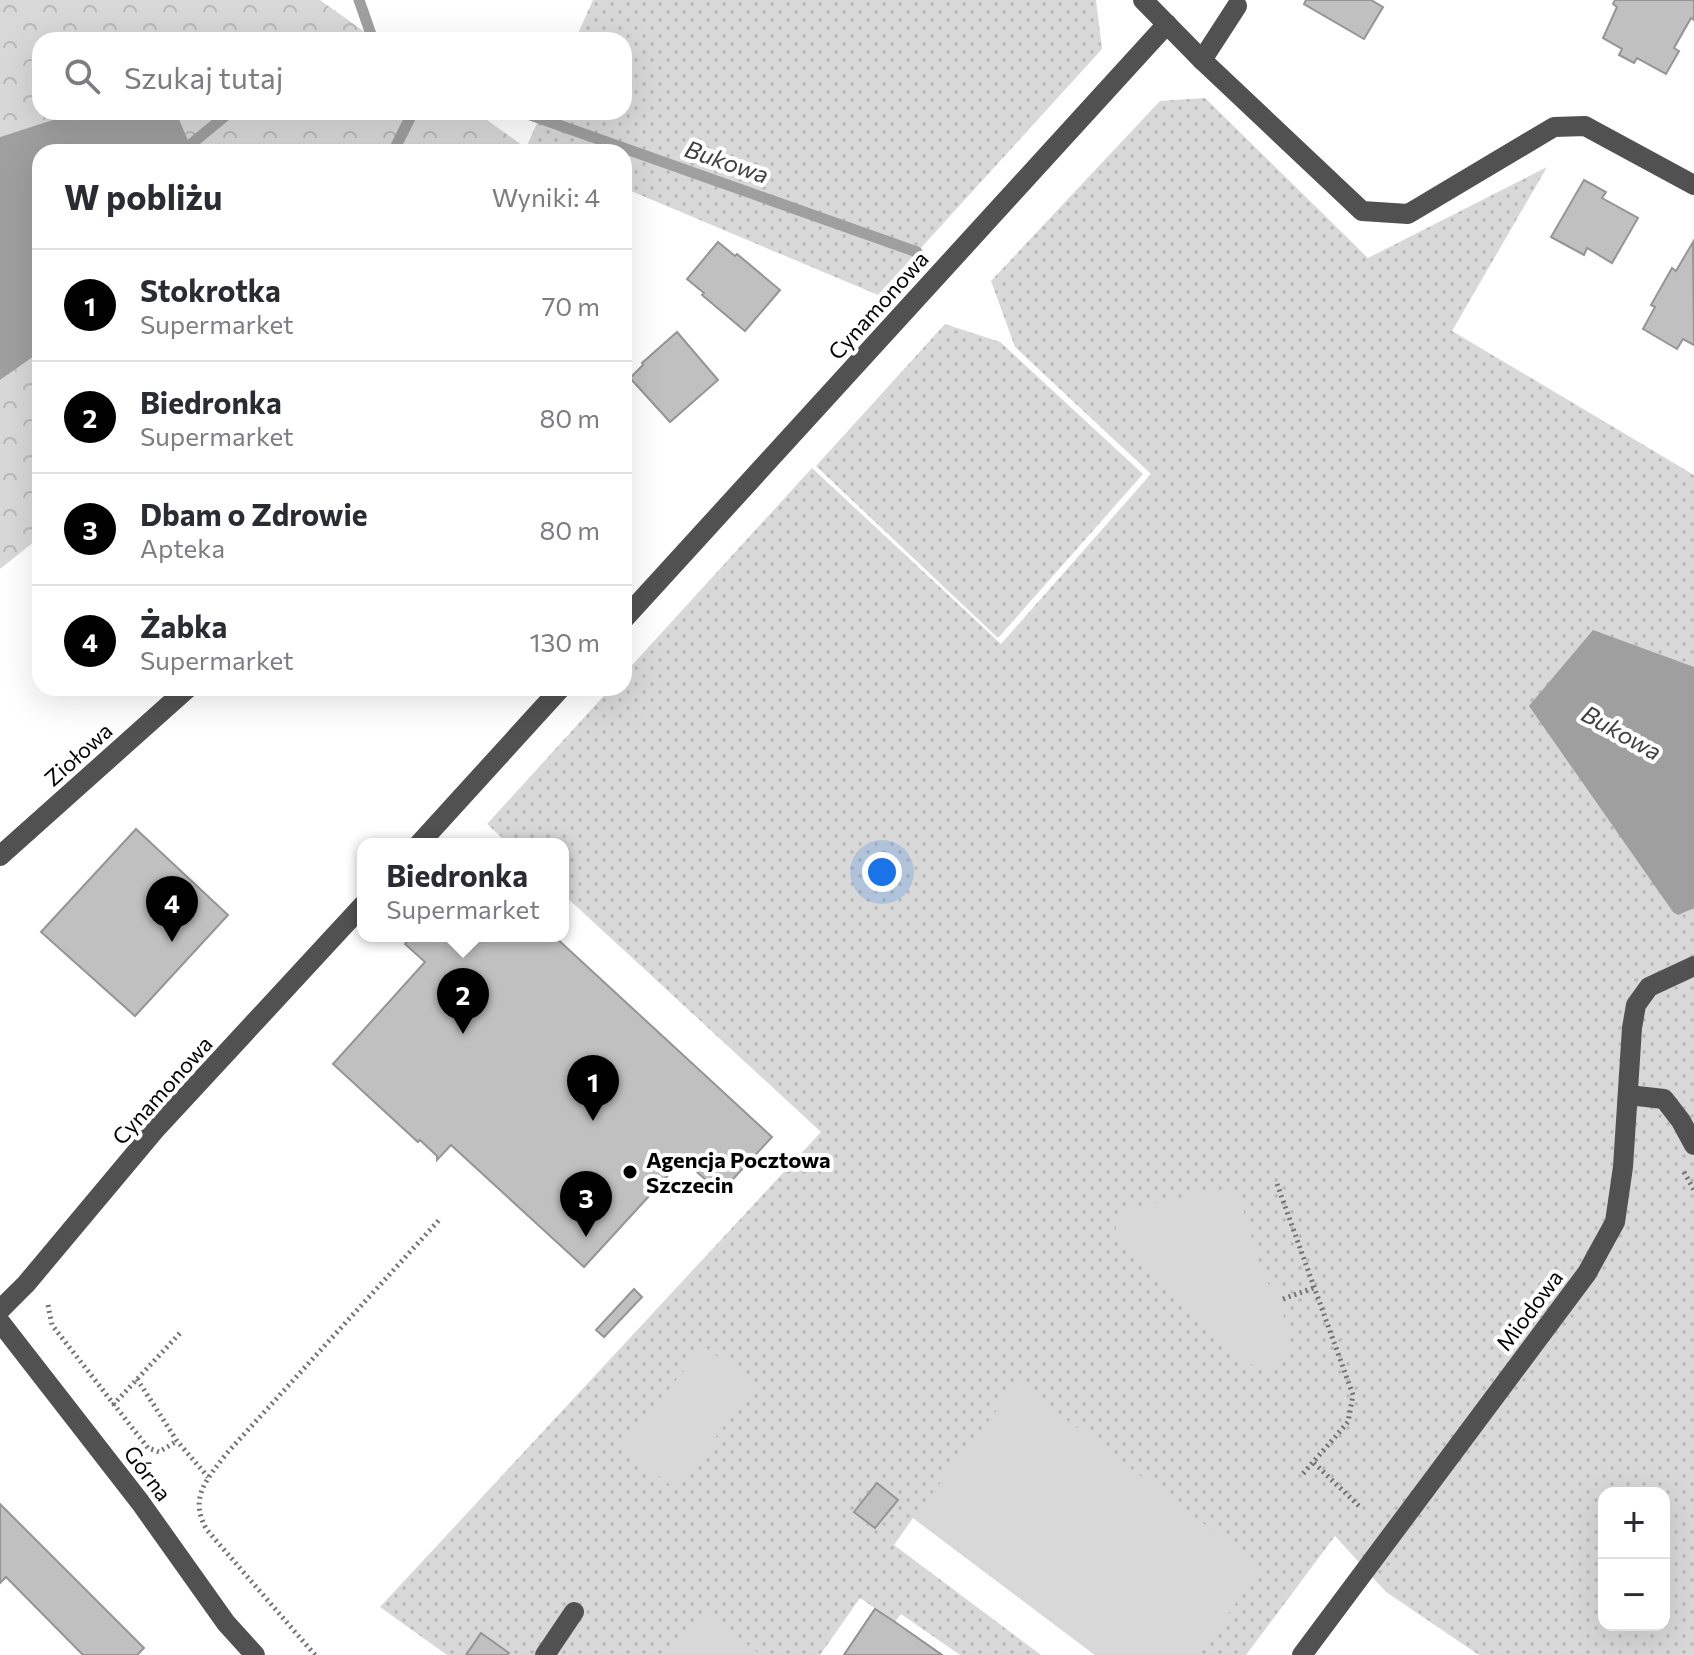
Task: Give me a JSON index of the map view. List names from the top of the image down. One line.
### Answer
{"streets":{"street":["Cynamonowa","Ziołowa","Miodowa","Górna"]},"water":["Bukowa"],"places":["Agencja Pocztowa Szczecin"],"page":{"search":"Szukaj tutaj","heading":["W pobliżu","Wyniki: 4"],"list":[{"mark":"1","name":"Stokrotka","note":"Supermarket","value":"70 m"},{"mark":"2","name":"Biedronka","note":"Supermarket","value":"80 m"},{"mark":"3","name":"Dbam o Zdrowie","note":"Apteka","value":"80 m"},{"mark":"4","name":"Żabka","note":"Supermarket","value":"130 m"}],"popup":["Biedronka","Supermarket"],"pins":["4","2","1","3"],"map_buttons":["+","−"]}}
